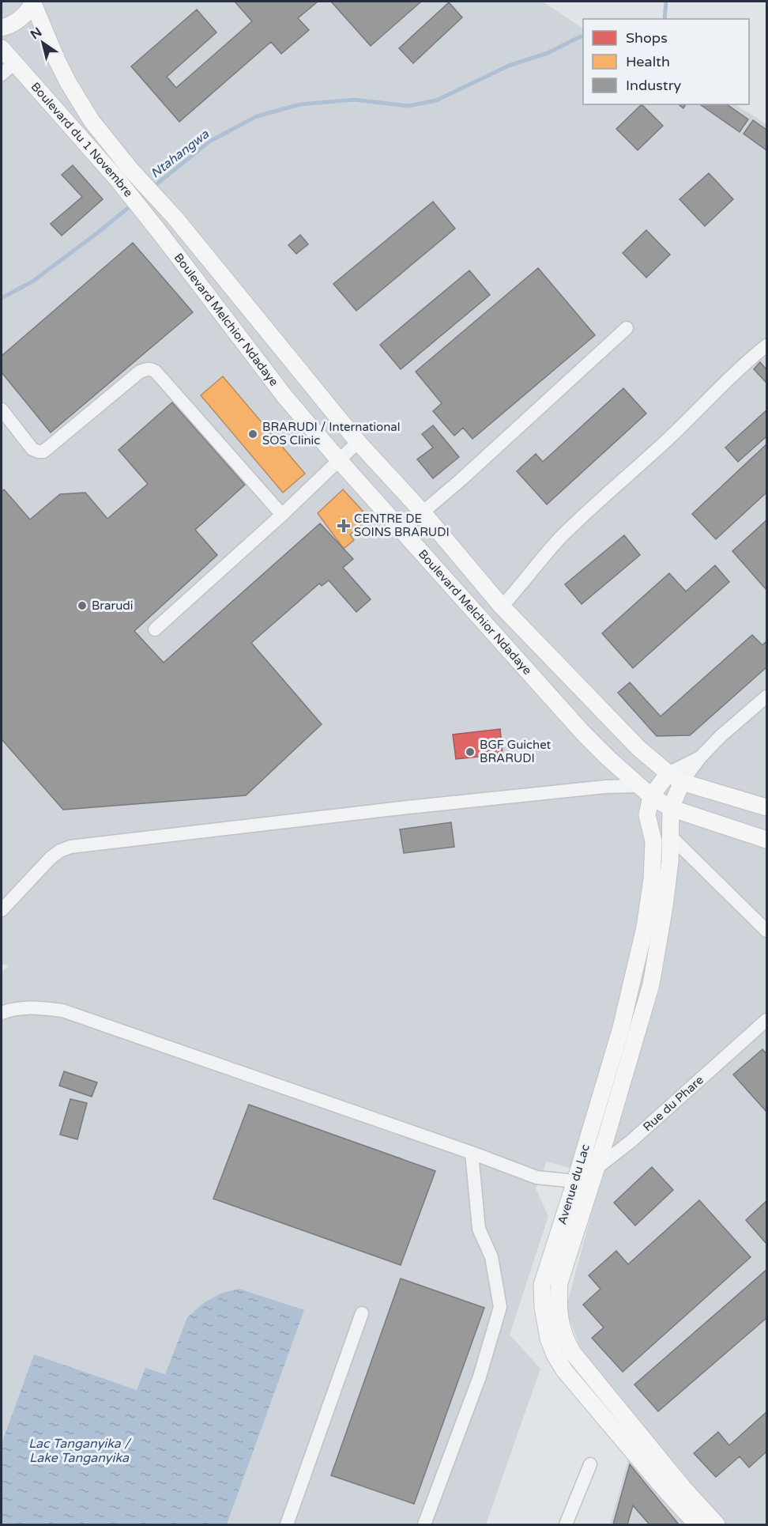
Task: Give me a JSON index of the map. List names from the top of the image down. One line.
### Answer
{"streets":{"main road":["Boulevard du 1 Novembre","Boulevard Melchior Ndadaye","Avenue du Lac"],"street":["Rue du Phare"]},"crossings":[["Boulevard du 1 Novembre","Boulevard Melchior Ndadaye"],["Boulevard Melchior Ndadaye","Avenue du Lac"],["Rue du Phare","Avenue du Lac"]],"water":["Ntahangwa","Lac Tanganyika / Lake Tanganyika"],"places":{"other":["BRARUDI / International SOS Clinic","Brarudi","BGF Guichet BRARUDI"],"health":["CENTRE DE SOINS BRARUDI"]},"legend":["Shops","Health","Industry"],"north":"top left"}
